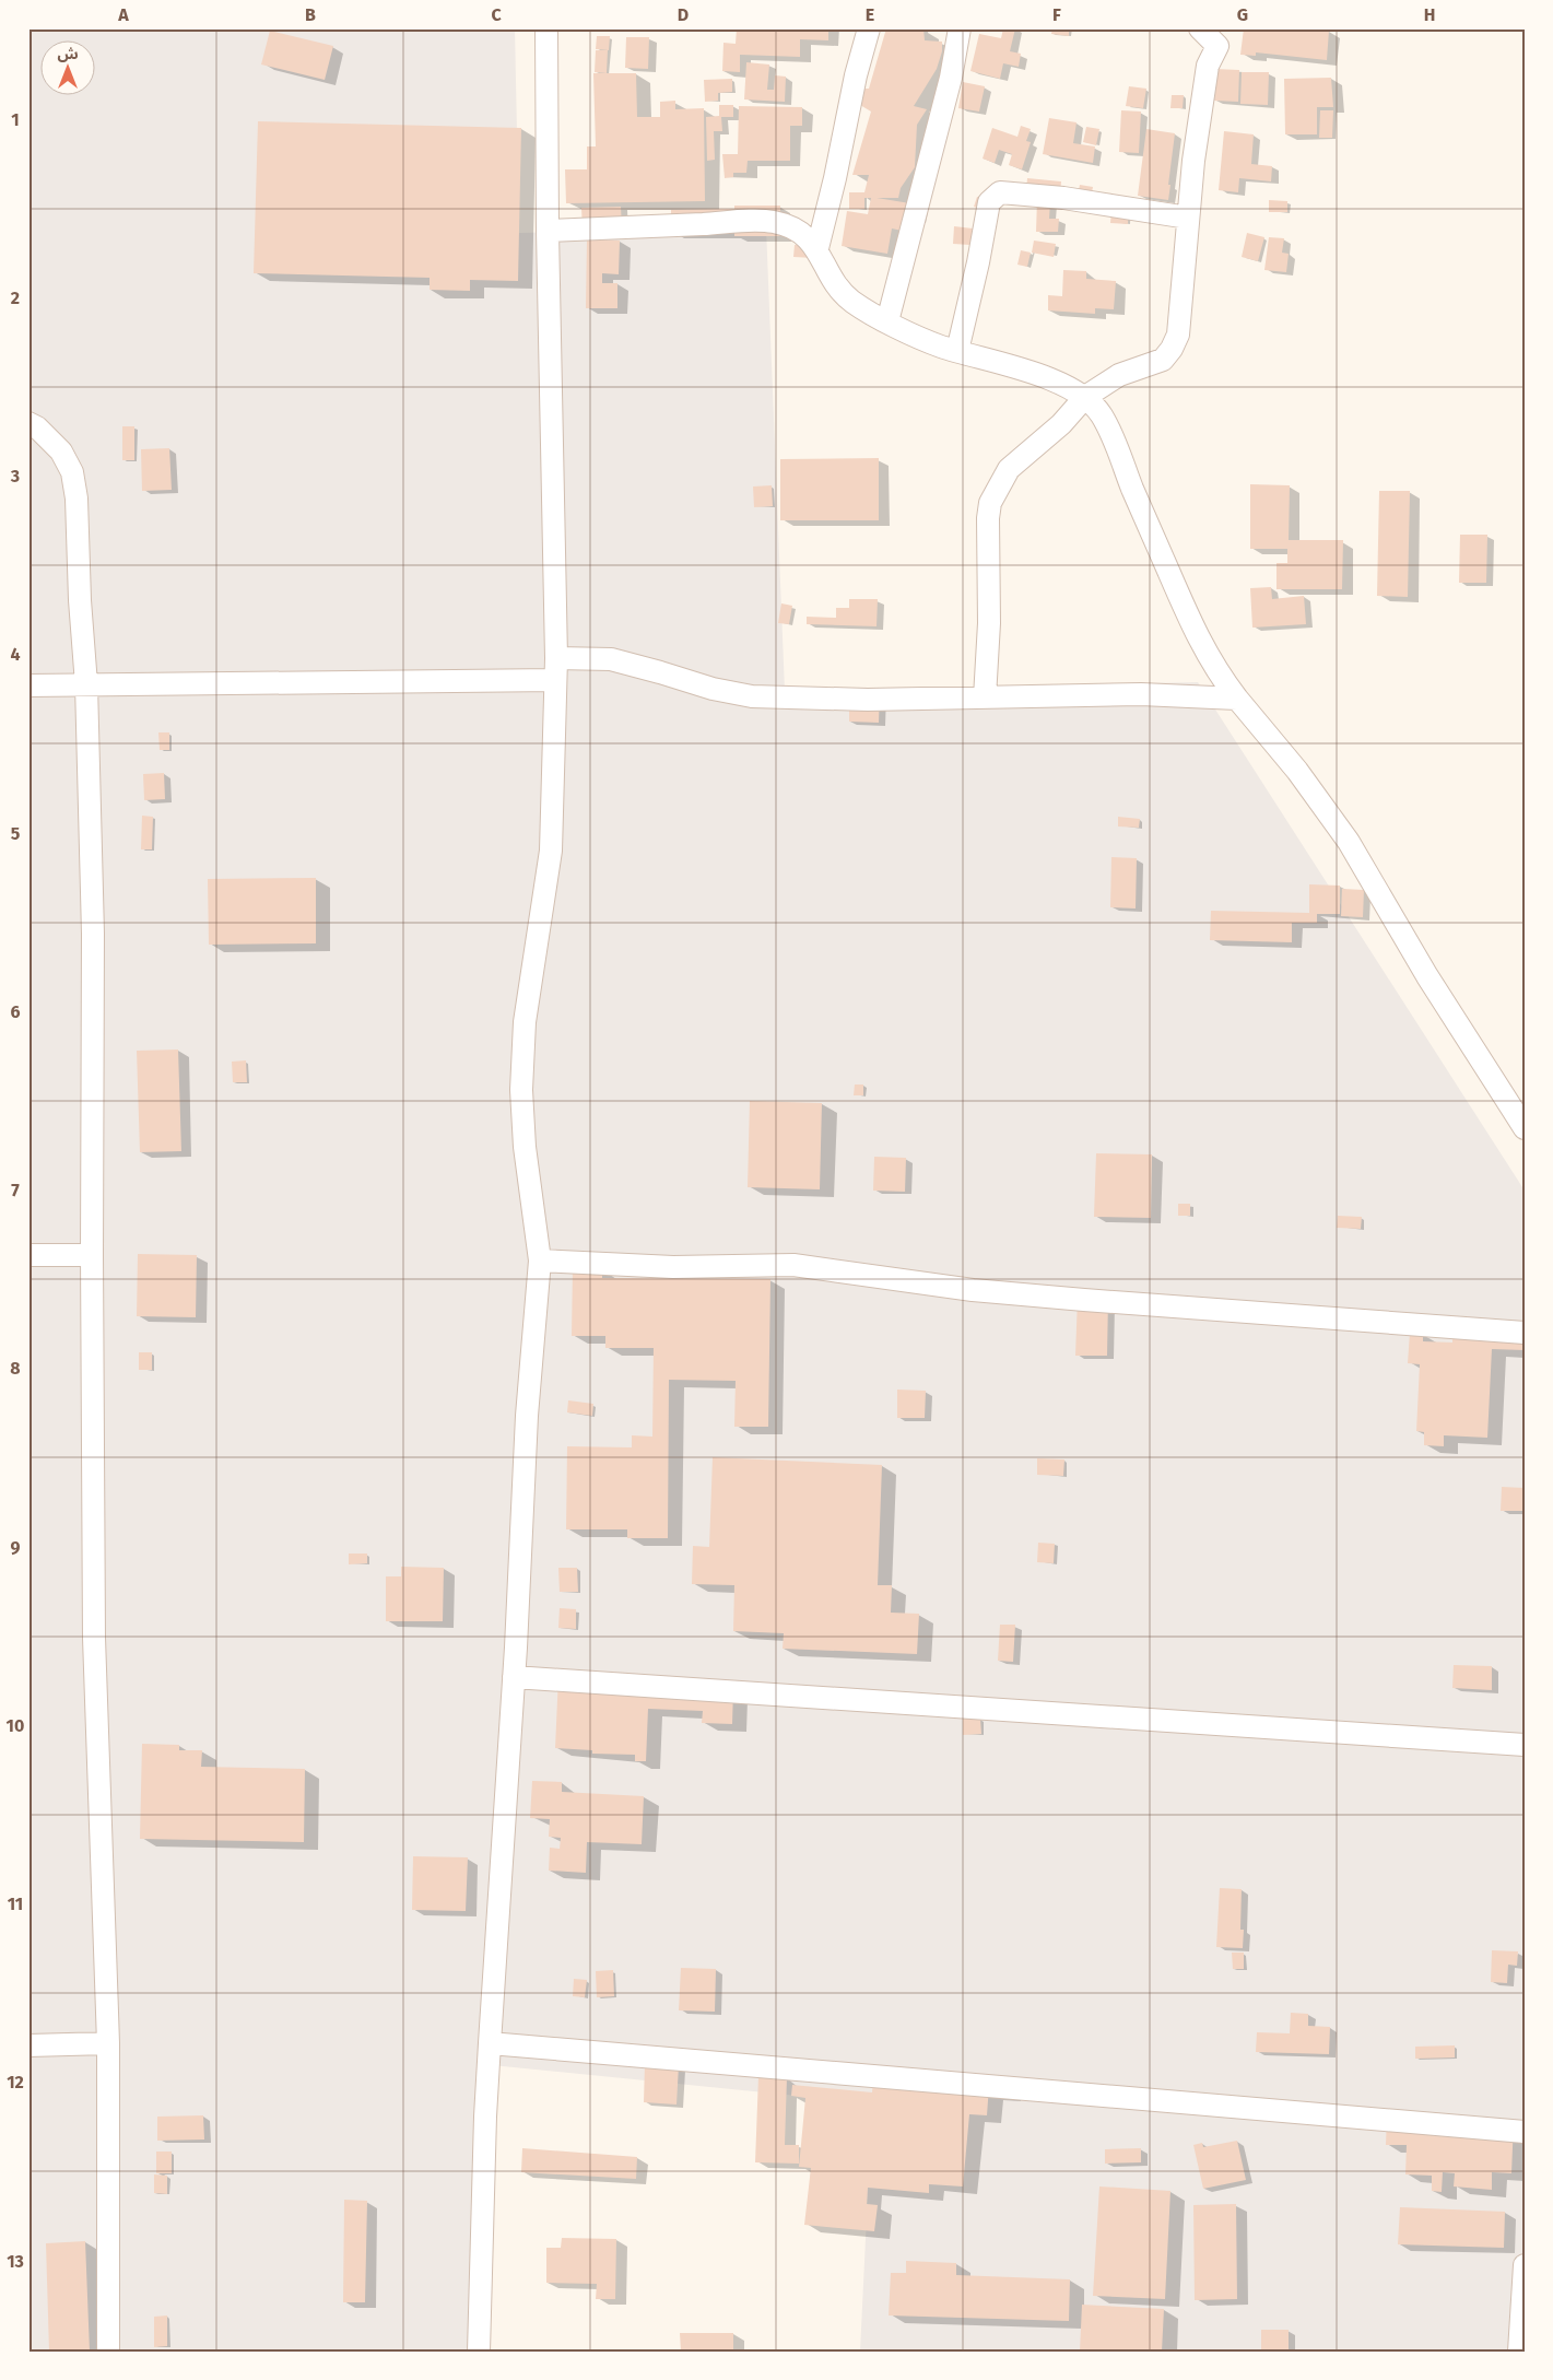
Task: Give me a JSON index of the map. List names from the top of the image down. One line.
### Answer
{"north":"top","grid":{"columns":["A","B","C","D","E","F","G","H"],"rows":["1","2","3","4","5","6","7","8","9","10","11","12","13"]}}
